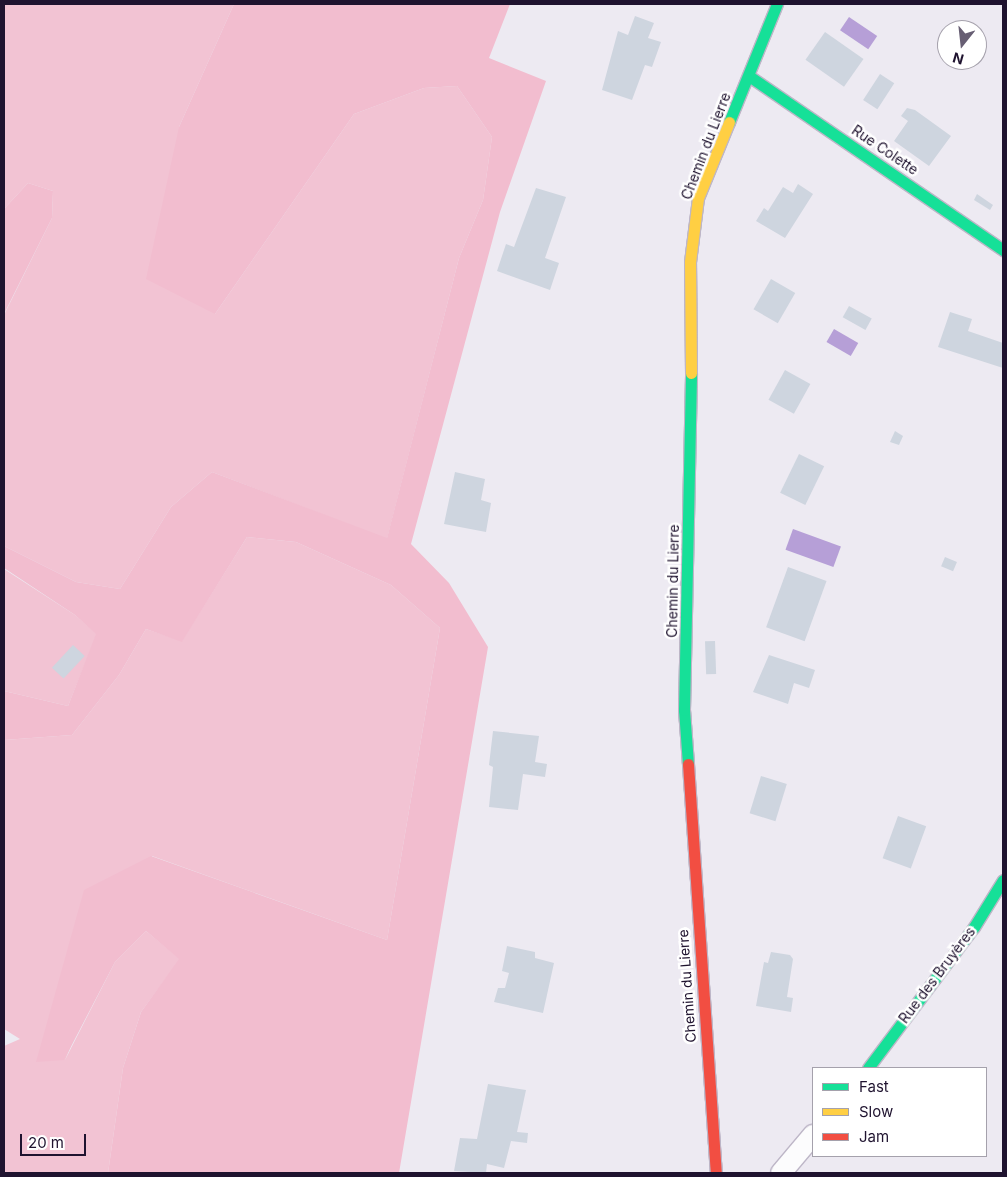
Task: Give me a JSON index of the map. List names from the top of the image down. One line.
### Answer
{"streets":{"street":["Chemin du Lierre","Rue Colette","Rue des Bruyères"]},"crossings":[["Chemin du Lierre","Rue Colette"]],"legend":["Fast","Slow","Jam"],"scale_bar":"20 m","north":"bottom"}
